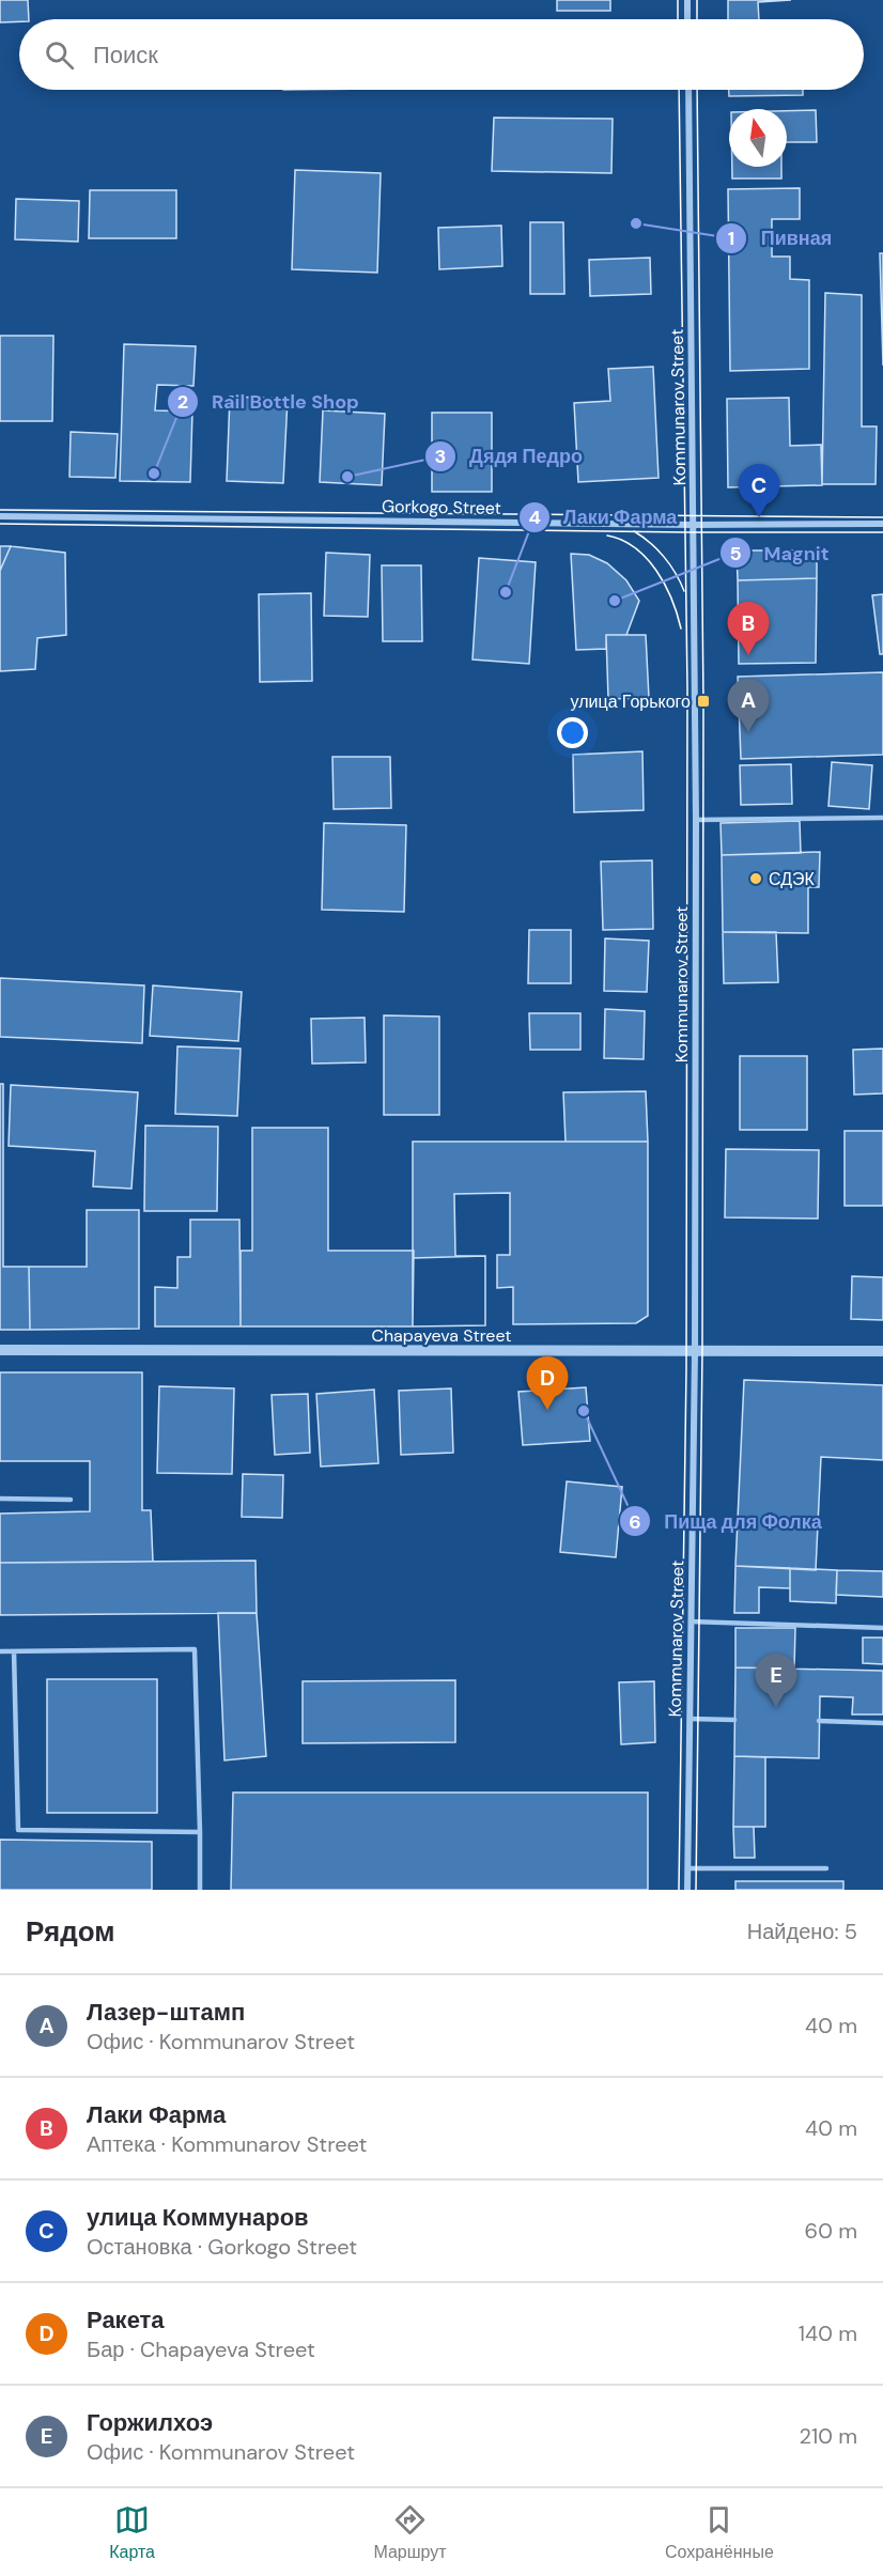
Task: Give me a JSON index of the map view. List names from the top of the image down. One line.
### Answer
{"streets":{"street":["Kommunarov Street","Gorkogo Street","Chapayeva Street"]},"crossings":[["Kommunarov Street","Gorkogo Street"],["Kommunarov Street","Chapayeva Street"]],"places":{"other":["Пивная","Rail Bottle Shop","Дядя Педро","Лаки Фарма","Magnit","СДЭК","Пища для Фолка"],"transit":["улица Горького"]},"north":"top","page":{"search":"Поиск","pins":["C","B","A","D","E"],"heading":["Рядом","Найдено: 5"],"list":[{"mark":"A","name":"Лазер-штамп","note":"Офис · Kommunarov Street","value":"40 m"},{"mark":"B","name":"Лаки Фарма","note":"Аптека · Kommunarov Street","value":"40 m"},{"mark":"C","name":"улица Коммунаров","note":"Остановка · Gorkogo Street","value":"60 m"},{"mark":"D","name":"Ракета","note":"Бар · Chapayeva Street","value":"140 m"},{"mark":"E","name":"Горжилхоэ","note":"Офис · Kommunarov Street","value":"210 m"}],"nav":["Карта","Маршрут","Сохранённые"]}}
